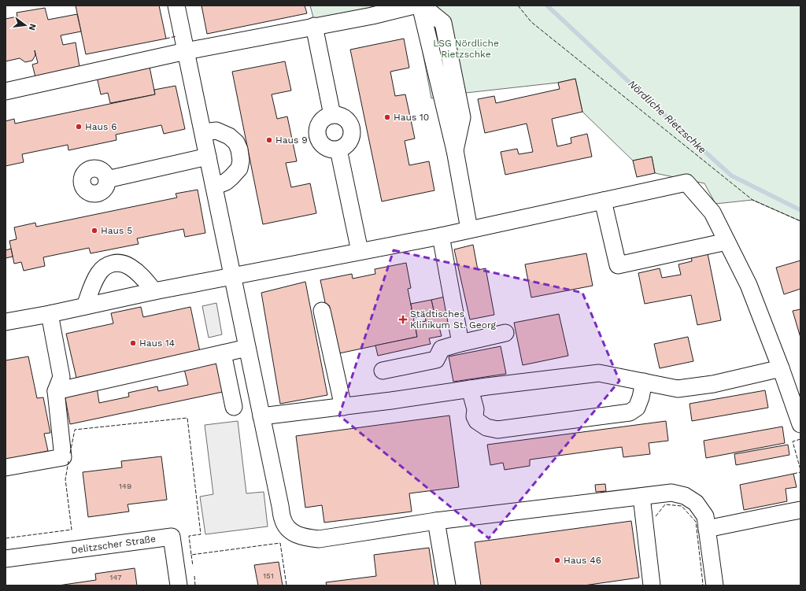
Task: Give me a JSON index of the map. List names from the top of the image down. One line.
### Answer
{"streets":{"street":["Delitzscher Straße"]},"water":["Nördliche Rietzschke"],"parks":["LSG Nördliche Rietzschke"],"places":{"other":["Haus 10","Haus 6","Haus 9","Haus 5","Haus 14","Haus 46"],"health":["Städtisches Klinikum St. Georg"]},"house_numbers":["149","151","147"],"north":"right"}
